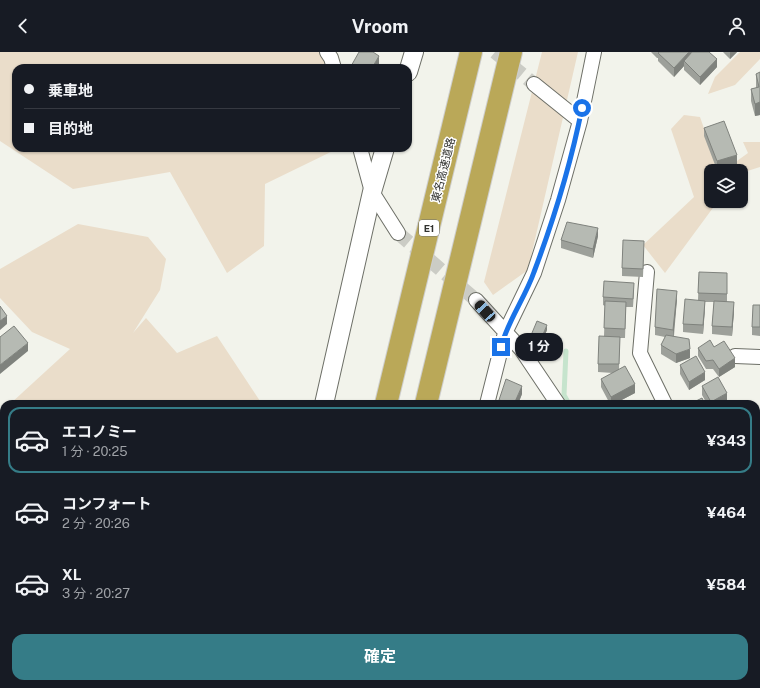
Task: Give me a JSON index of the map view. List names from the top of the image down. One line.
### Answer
{"streets":{"highway":["東名高速道路","E1"]},"page":{"header":"Vroom","banner":["乗車地","目的地"],"bubble":"1 分","list":[{"name":"エコノミー","note":"1 分 · 20:25","value":"¥343"},{"name":"コンフォート","note":"2 分 · 20:26","value":"¥464"},{"name":"XL","note":"3 分 · 20:27","value":"¥584"}],"buttons":"確定"}}
